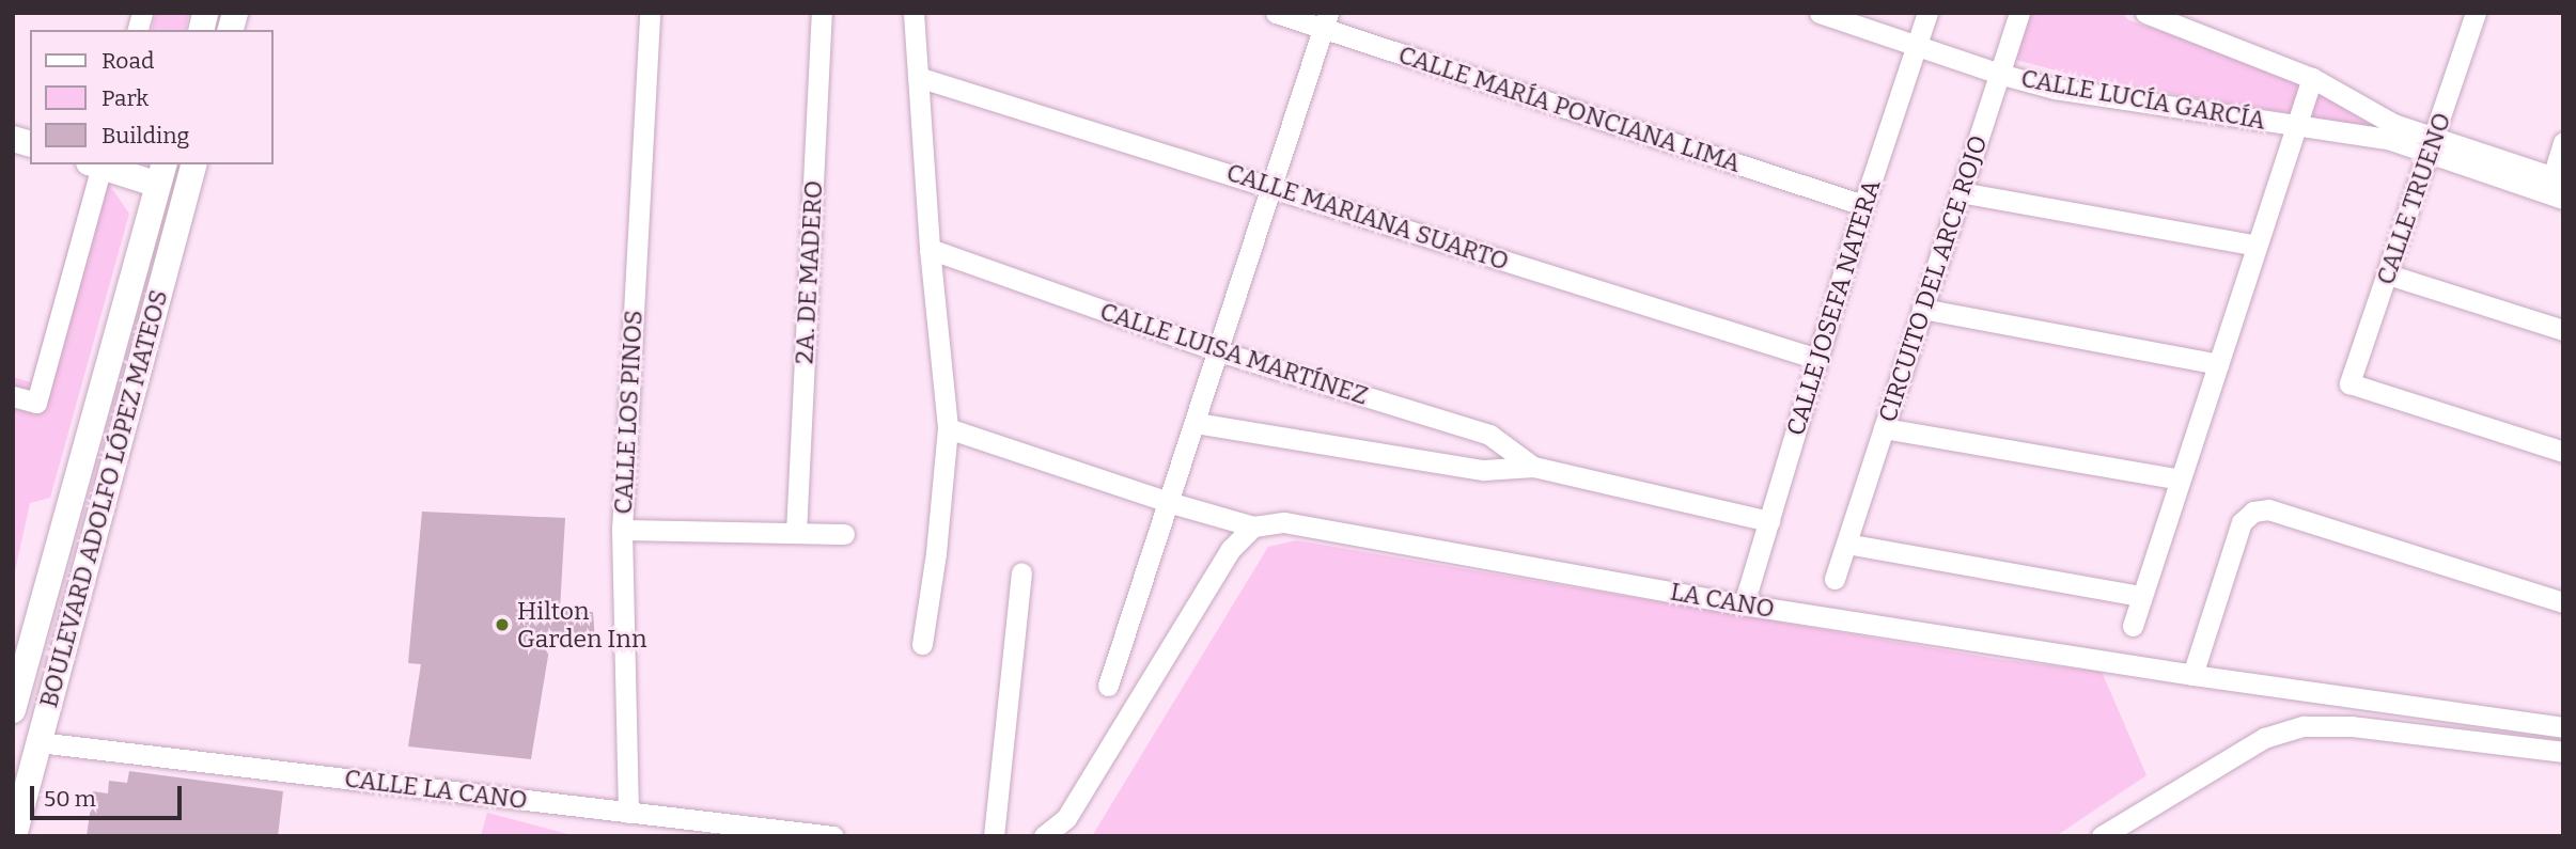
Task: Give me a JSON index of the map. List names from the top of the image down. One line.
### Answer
{"streets":{"main road":["BOULEVARD ADOLFO LÓPEZ MATEOS"],"street":["CALLE LUCÍA GARCÍA","CALLE MARÍA PONCIANA LIMA","CALLE TRUENO","CALLE MARIANA SUARTO","2A. DE MADERO","CIRCUITO DEL ARCE ROJO","CALLE JOSEFA NATERA","CALLE LUISA MARTÍNEZ","CALLE LOS PINOS","LA CANO","CALLE LA CANO"]},"crossings":[["CALLE LUCÍA GARCÍA","CALLE TRUENO"],["CALLE LUCÍA GARCÍA","CIRCUITO DEL ARCE ROJO"],["CALLE LUCÍA GARCÍA","CALLE JOSEFA NATERA"],["CALLE MARÍA PONCIANA LIMA","CALLE JOSEFA NATERA"],["CALLE MARIANA SUARTO","CALLE JOSEFA NATERA"],["CALLE JOSEFA NATERA","CALLE LUISA MARTÍNEZ"],["CALLE JOSEFA NATERA","LA CANO"],["CALLE LOS PINOS","CALLE LA CANO"],["BOULEVARD ADOLFO LÓPEZ MATEOS","CALLE LA CANO"]],"places":["Hilton Garden Inn"],"legend":["Road","Park","Building"],"scale_bar":"50 m"}
